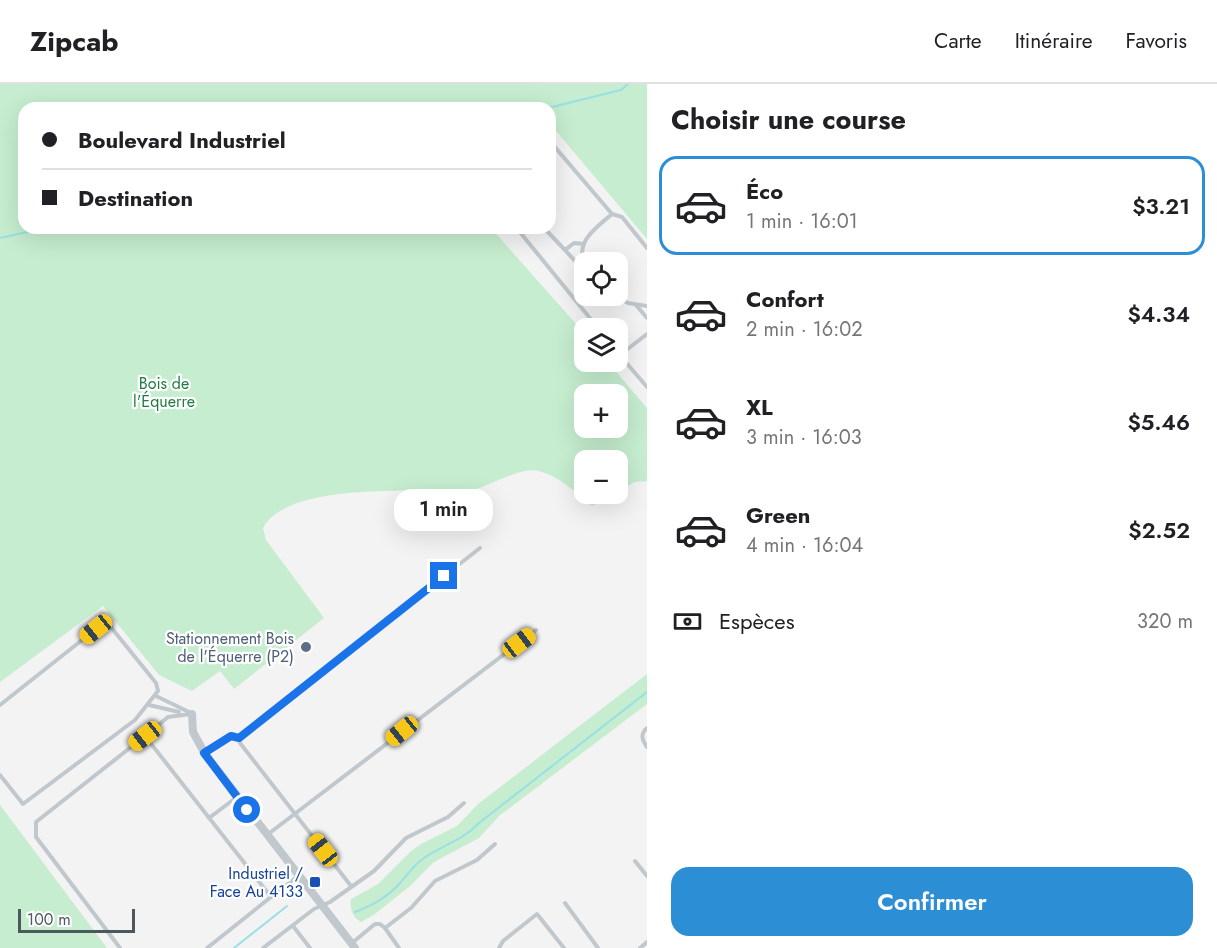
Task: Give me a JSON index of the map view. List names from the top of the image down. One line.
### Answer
{"parks":["Bois de l'Équerre"],"places":{"other":["Stationnement Bois de l'Équerre (P2)"],"transit":["Industriel / Face Au 4133"]},"scale_bar":"100 m","page":{"header":"Zipcab","nav":["Carte","Itinéraire","Favoris"],"heading":"Choisir une course","banner":["Boulevard Industriel","Destination"],"list":[{"name":"Éco","note":"1 min · 16:01","value":"$3.21"},{"name":"Confort","note":"2 min · 16:02","value":"$4.34"},{"name":"XL","note":"3 min · 16:03","value":"$5.46"},{"name":"Green","note":"4 min · 16:04","value":"$2.52"}],"map_buttons":["+","−"],"bubble":"1 min","pay":["Espèces","320 m"],"buttons":"Confirmer","scale":"100 m"}}
